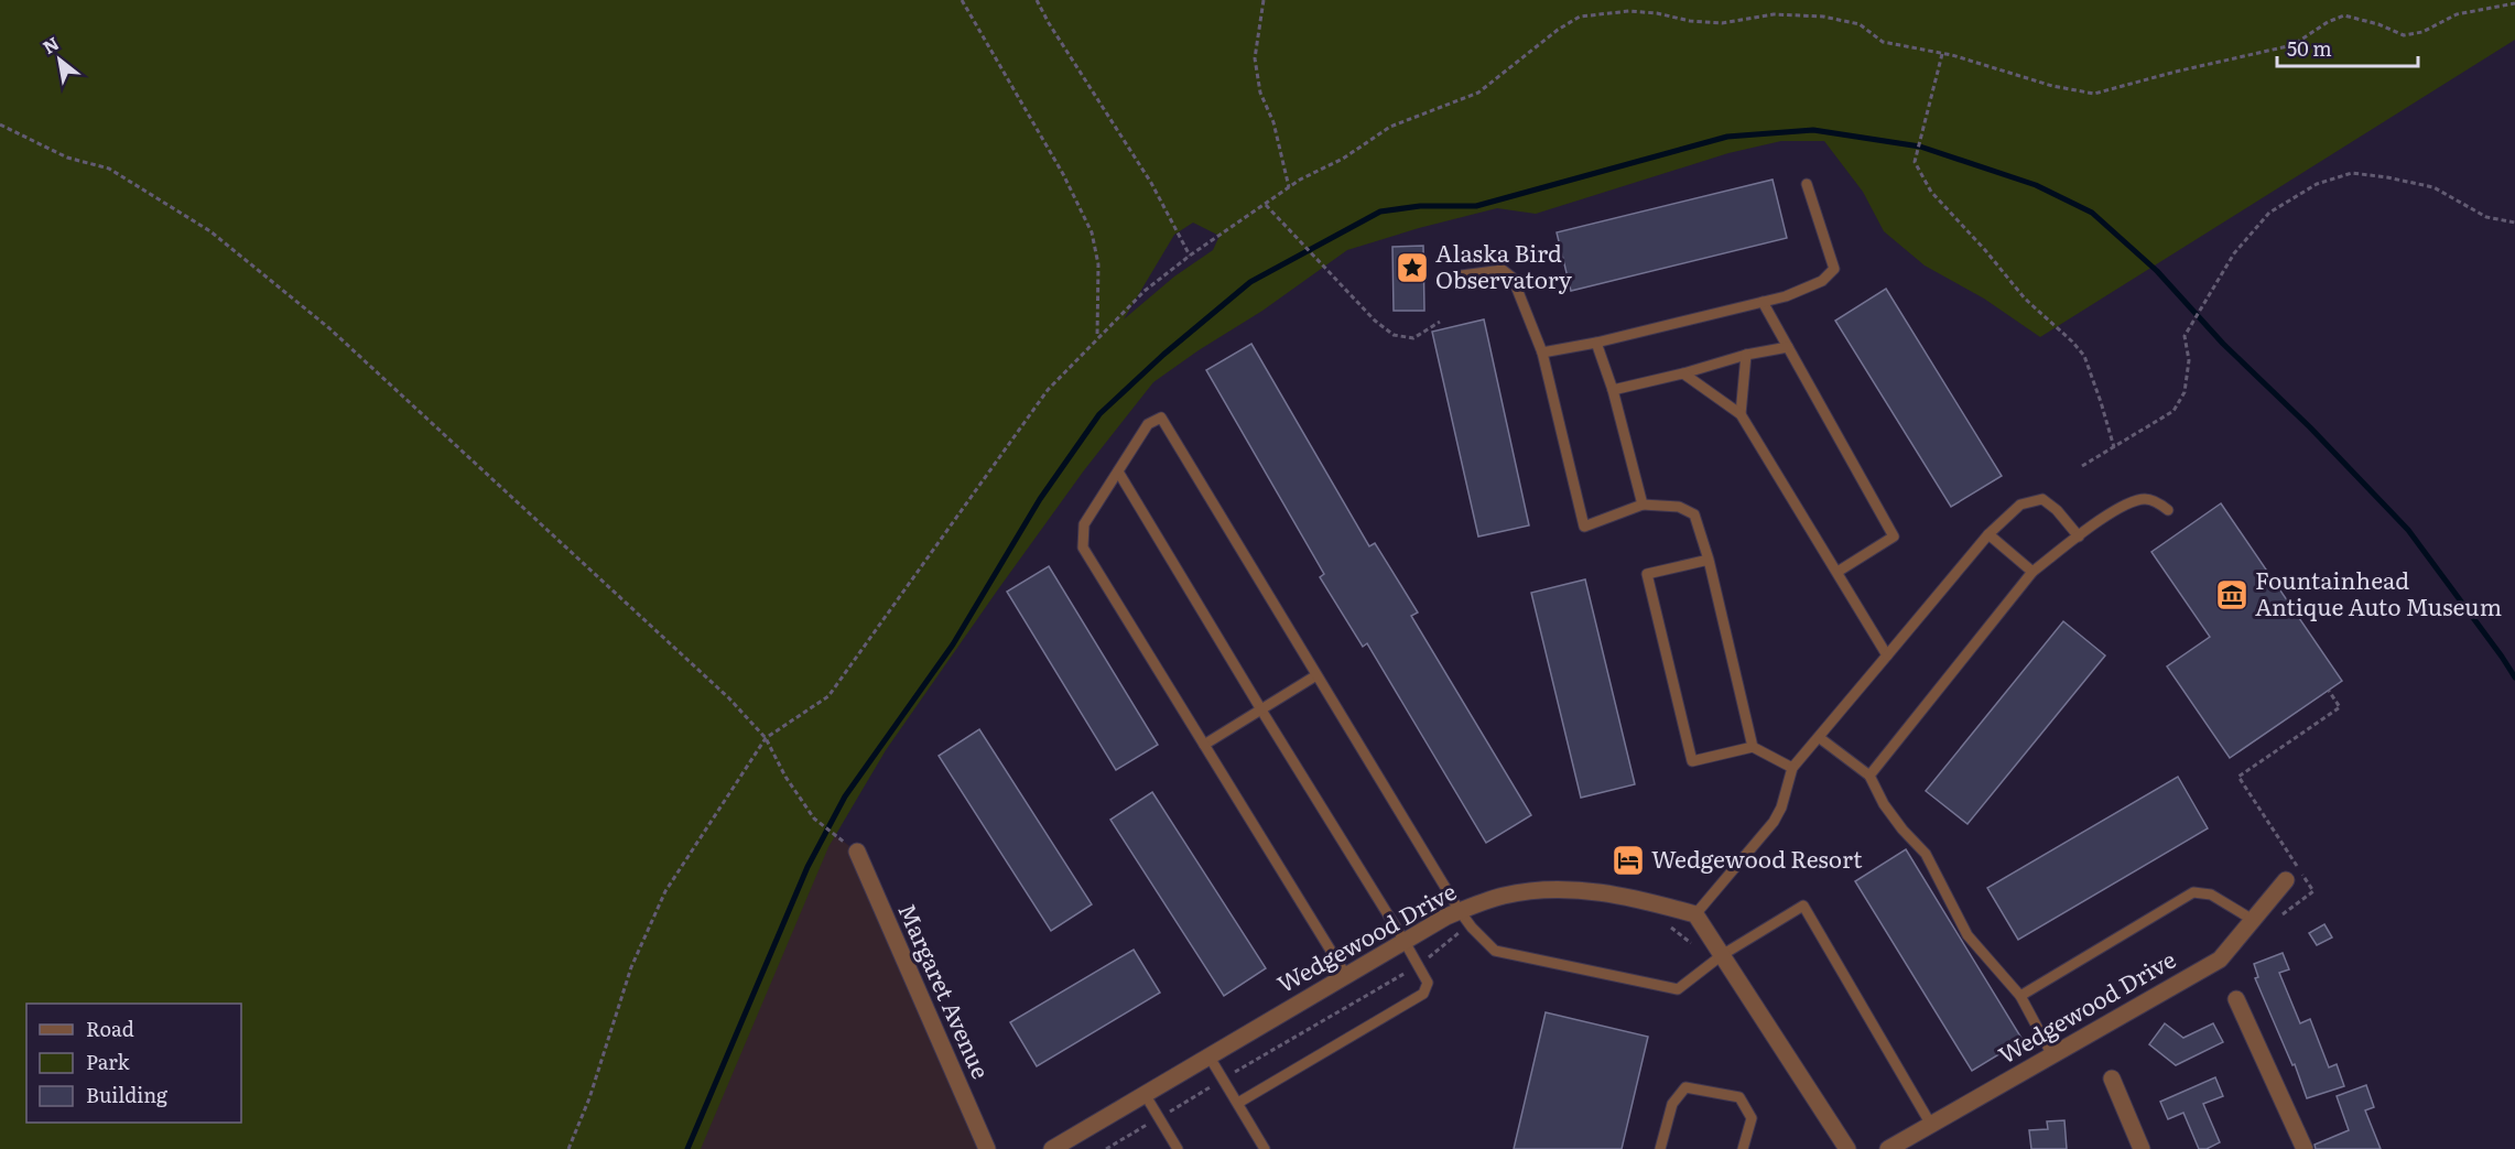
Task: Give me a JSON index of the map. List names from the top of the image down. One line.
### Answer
{"streets":{"street":["Wedgewood Drive","Margaret Avenue"]},"places":{"place":["Alaska Bird Observatory"],"museum":["Fountainhead Antique Auto Museum"],"hotel":["Wedgewood Resort"]},"legend":["Road","Park","Building"],"scale_bar":"50 m","north":"top left"}
